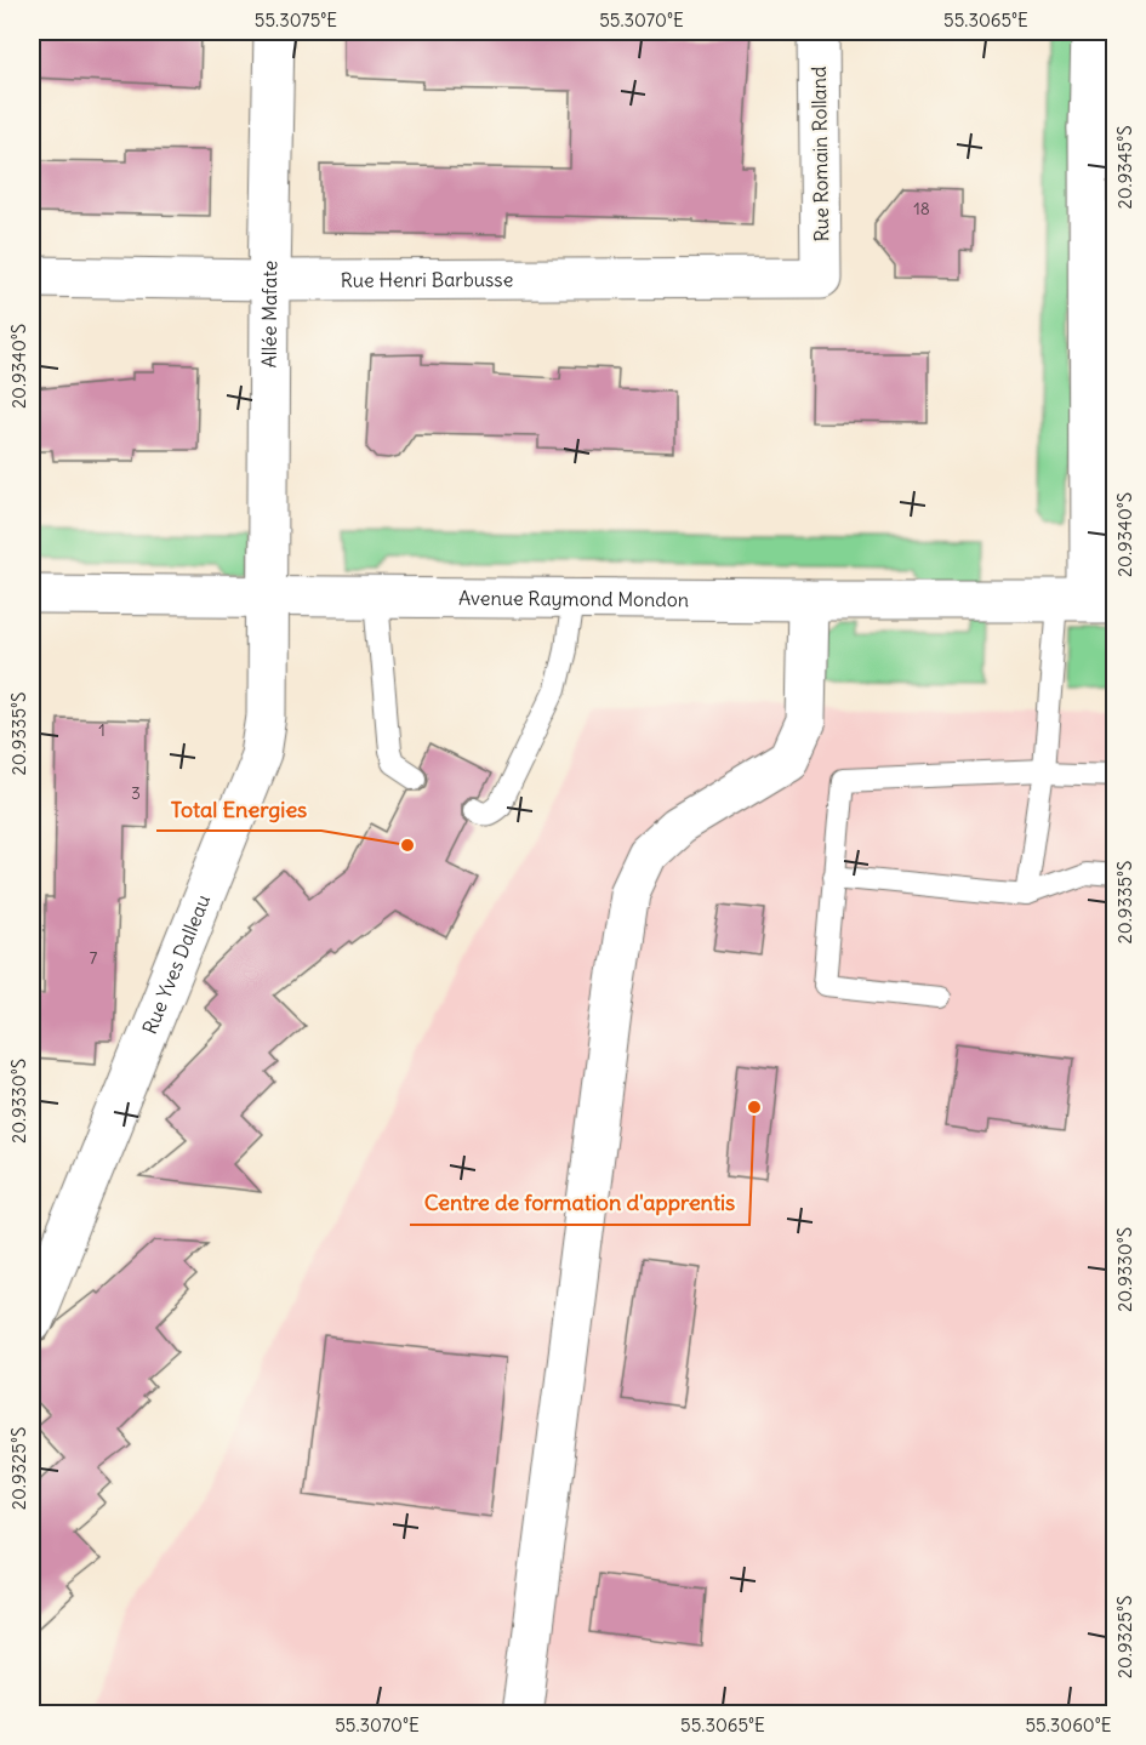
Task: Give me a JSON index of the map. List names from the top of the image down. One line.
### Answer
{"streets":{"street":["Rue Romain Rolland","Rue Henri Barbusse","Allée Mafate","Avenue Raymond Mondon","Rue Yves Dalleau"]},"crossings":[["Rue Romain Rolland","Rue Henri Barbusse"],["Rue Henri Barbusse","Allée Mafate"],["Allée Mafate","Avenue Raymond Mondon"],["Allée Mafate","Rue Yves Dalleau"],["Avenue Raymond Mondon","Rue Yves Dalleau"]],"places":["Total Energies","Centre de formation d'apprentis"],"house_numbers":["18","1","3","7"],"coordinates":["55.3075°E","55.3070°E","55.3065°E","20.9345°S","20.9340°S","20.9335°S","20.9330°S","20.9325°S","55.3060°E"]}
